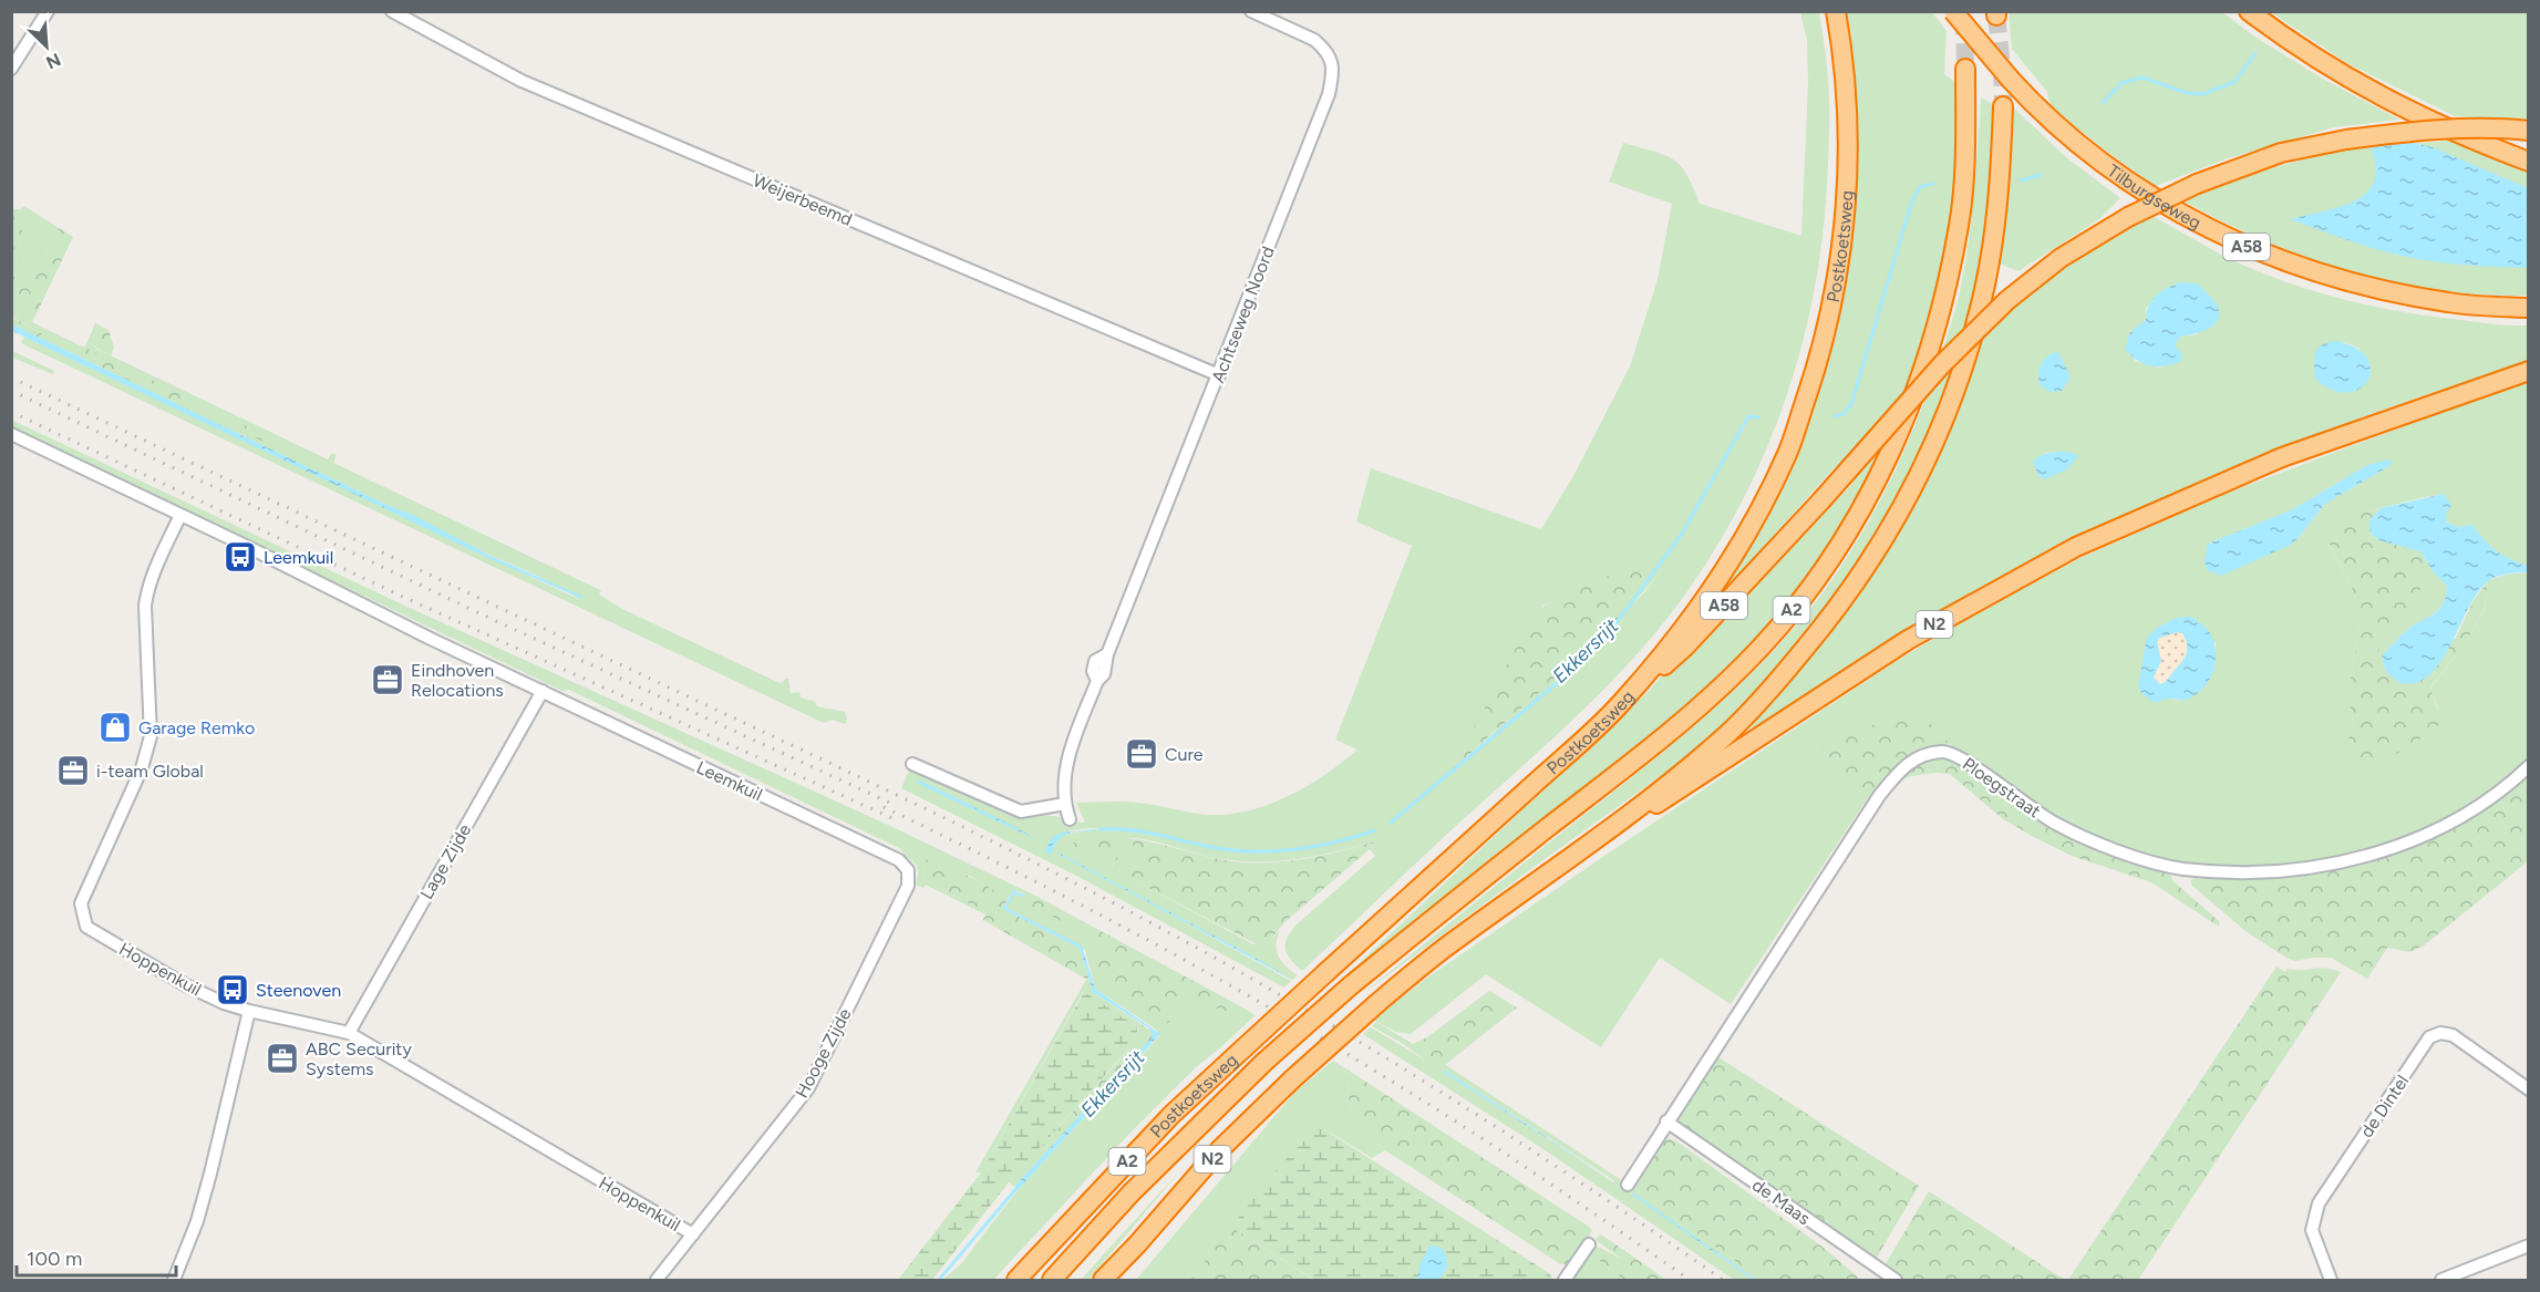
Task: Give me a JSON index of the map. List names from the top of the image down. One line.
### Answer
{"streets":{"highway":["Tilburgseweg","Postkoetsweg","A58","A2","N2"],"street":["Weijerbeemd","Achtseweg Noord","Leemkuil","Ploegstraat","Lage Zijde","Hoppenkuil","Hooge Zijde","de Dintel","de Maas"]},"crossings":[["Weijerbeemd","Achtseweg Noord"],["Postkoetsweg","A58"],["Leemkuil","Lage Zijde"],["Leemkuil","Hoppenkuil"],["Leemkuil","Hooge Zijde"],["Ploegstraat","de Maas"],["Lage Zijde","Hoppenkuil"],["Hoppenkuil","Hooge Zijde"]],"water":["Ekkersrijt"],"places":{"bus stop":["Leemkuil","Steenoven"],"office":["Eindhoven Relocations","Cure","i-team Global","ABC Security Systems"],"shop":["Garage Remko"]},"scale_bar":"100 m","north":"bottom right"}
